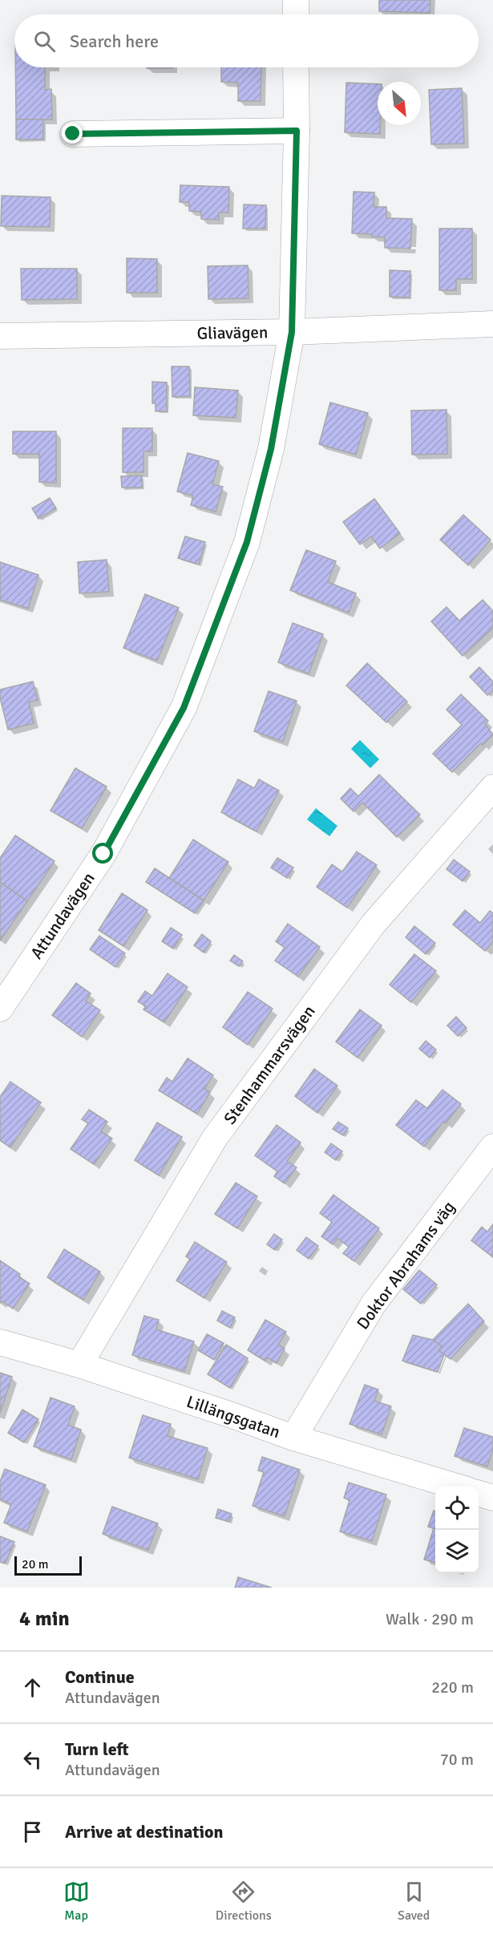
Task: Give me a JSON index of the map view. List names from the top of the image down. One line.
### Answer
{"streets":{"street":["Gliavägen","Attundavägen","Stenhammarsvägen","Doktor Abrahams väg","Lillängsgatan"]},"crossings":[["Gliavägen","Attundavägen"],["Stenhammarsvägen","Lillängsgatan"],["Doktor Abrahams väg","Lillängsgatan"]],"scale_bar":"20 m","north":"bottom right","page":{"search":"Search here","scale":"20 m","heading":["4 min","Walk · 290 m"],"list":[["Continue","Attundavägen","220 m"],["Turn left","Attundavägen","70 m"],"Arrive at destination"],"nav":["Map","Directions","Saved"]}}
